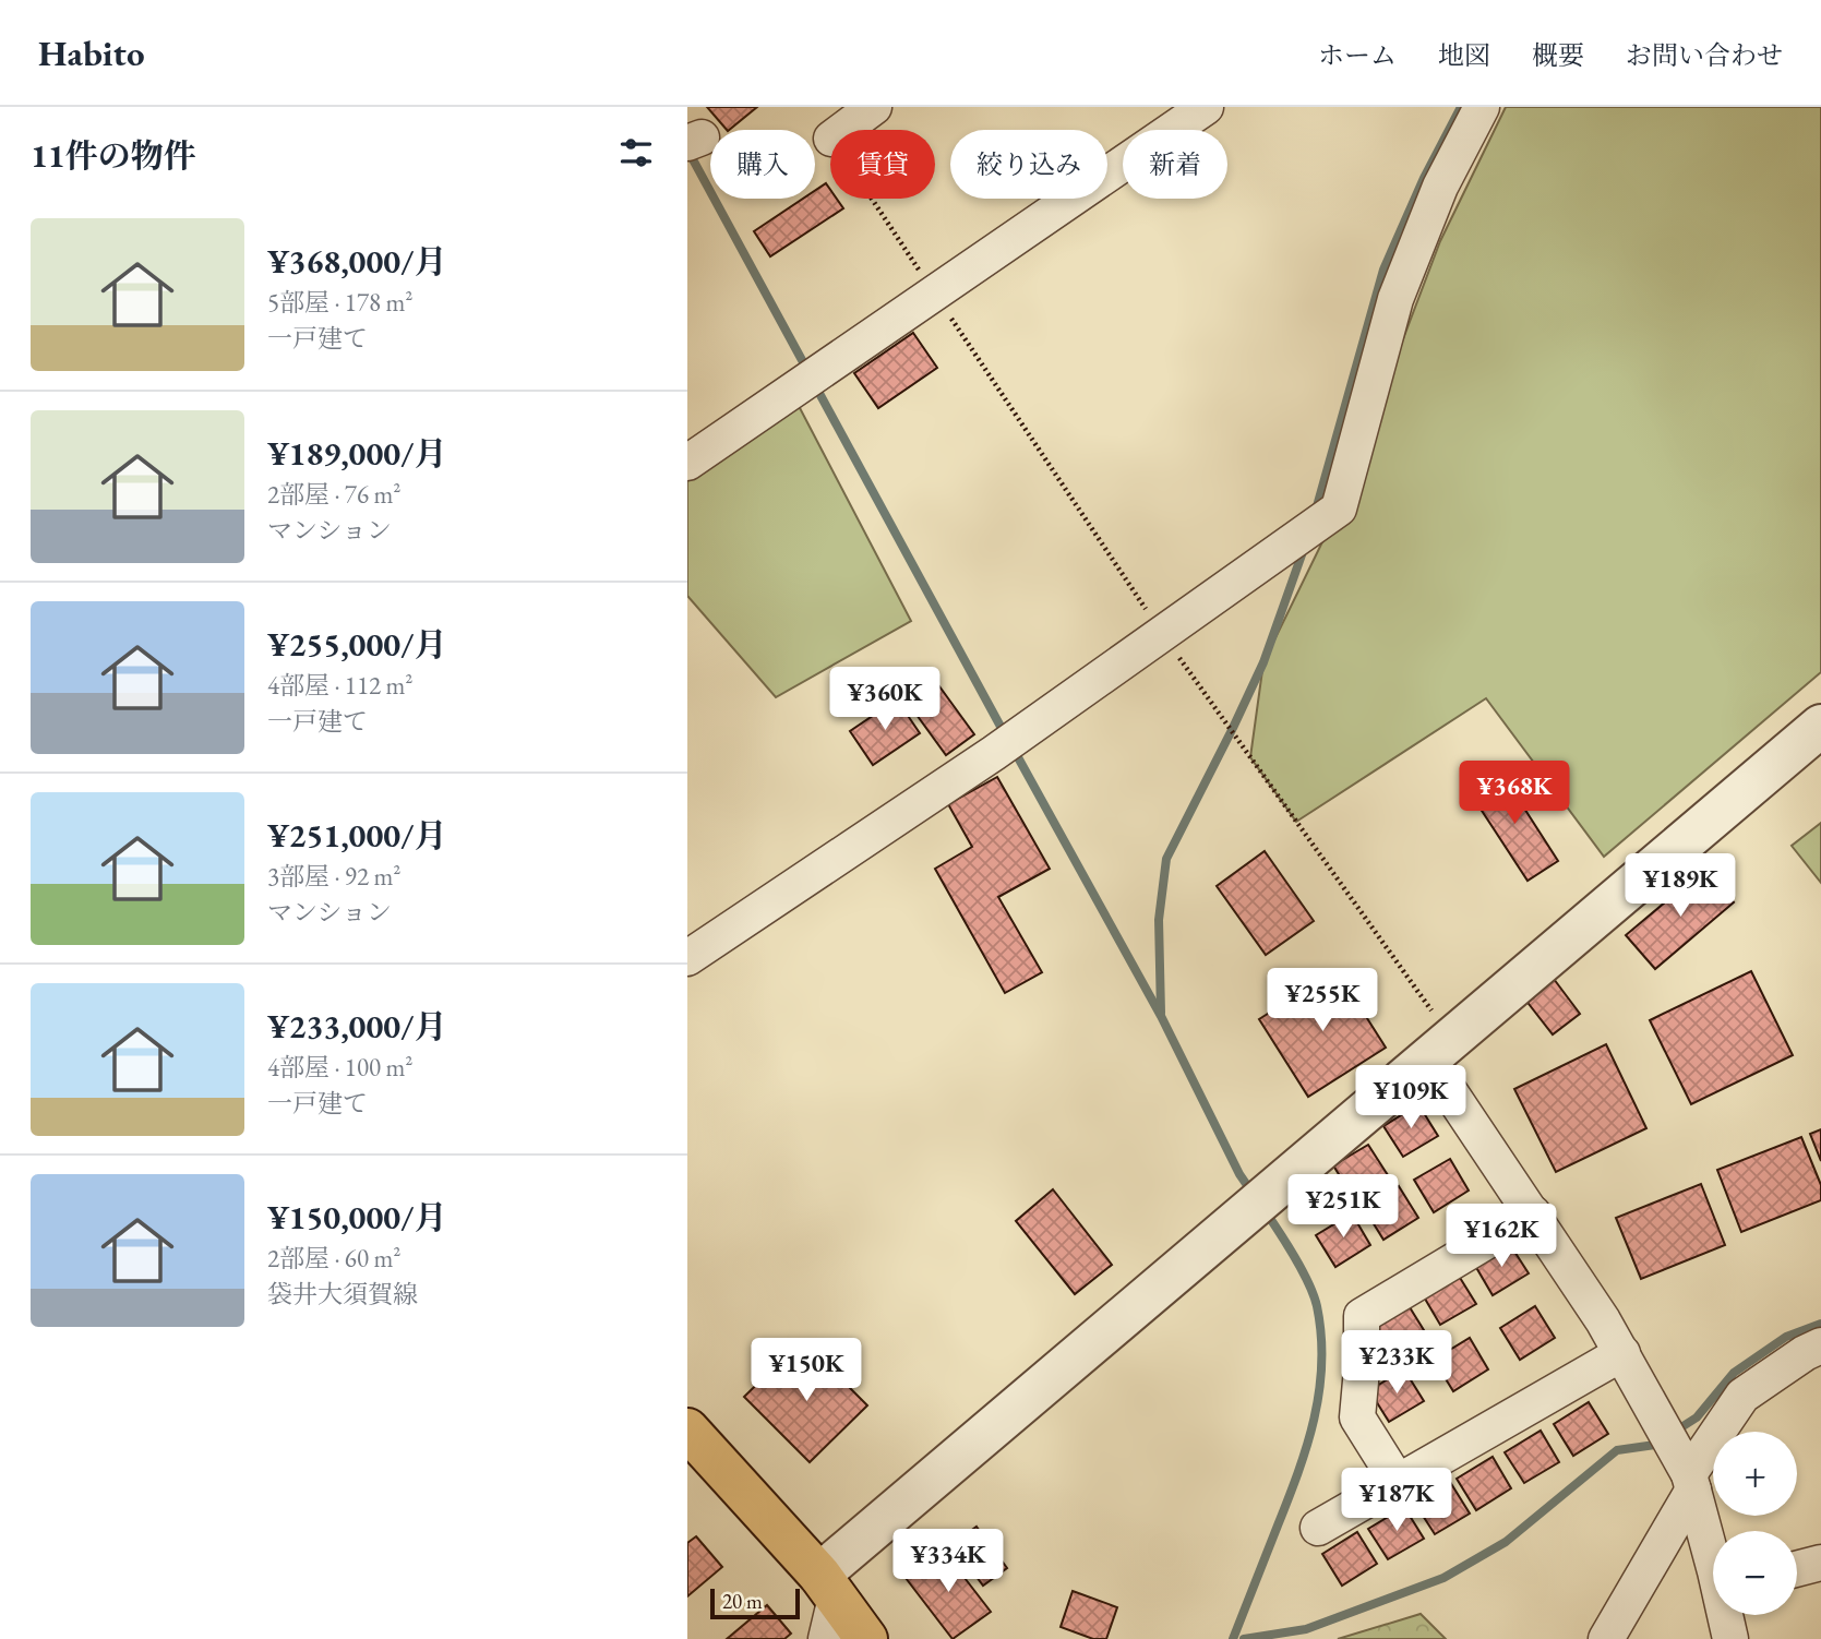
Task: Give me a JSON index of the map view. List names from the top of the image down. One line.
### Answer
{"scale_bar":"20 m","page":{"header":"Habito","nav":["ホーム","地図","概要","お問い合わせ"],"heading":"11件の物件","chip":["購入","賃貸","絞り込み","新着"],"list":[{"name":"¥368,000/月","note":"5部屋 · 178 m² · 一戸建て"},{"name":"¥189,000/月","note":"2部屋 · 76 m² · マンション"},{"name":"¥255,000/月","note":"4部屋 · 112 m² · 一戸建て"},{"name":"¥251,000/月","note":"3部屋 · 92 m² · マンション"},{"name":"¥233,000/月","note":"4部屋 · 100 m² · 一戸建て"},{"name":"¥150,000/月","note":"2部屋 · 60 m² · 袋井大須賀線"}],"price":["¥360K","¥368K","¥189K","¥255K","¥109K","¥251K","¥162K","¥233K","¥150K","¥187K","¥334K"],"map_buttons":["+","−"],"scale":"20 m"}}
